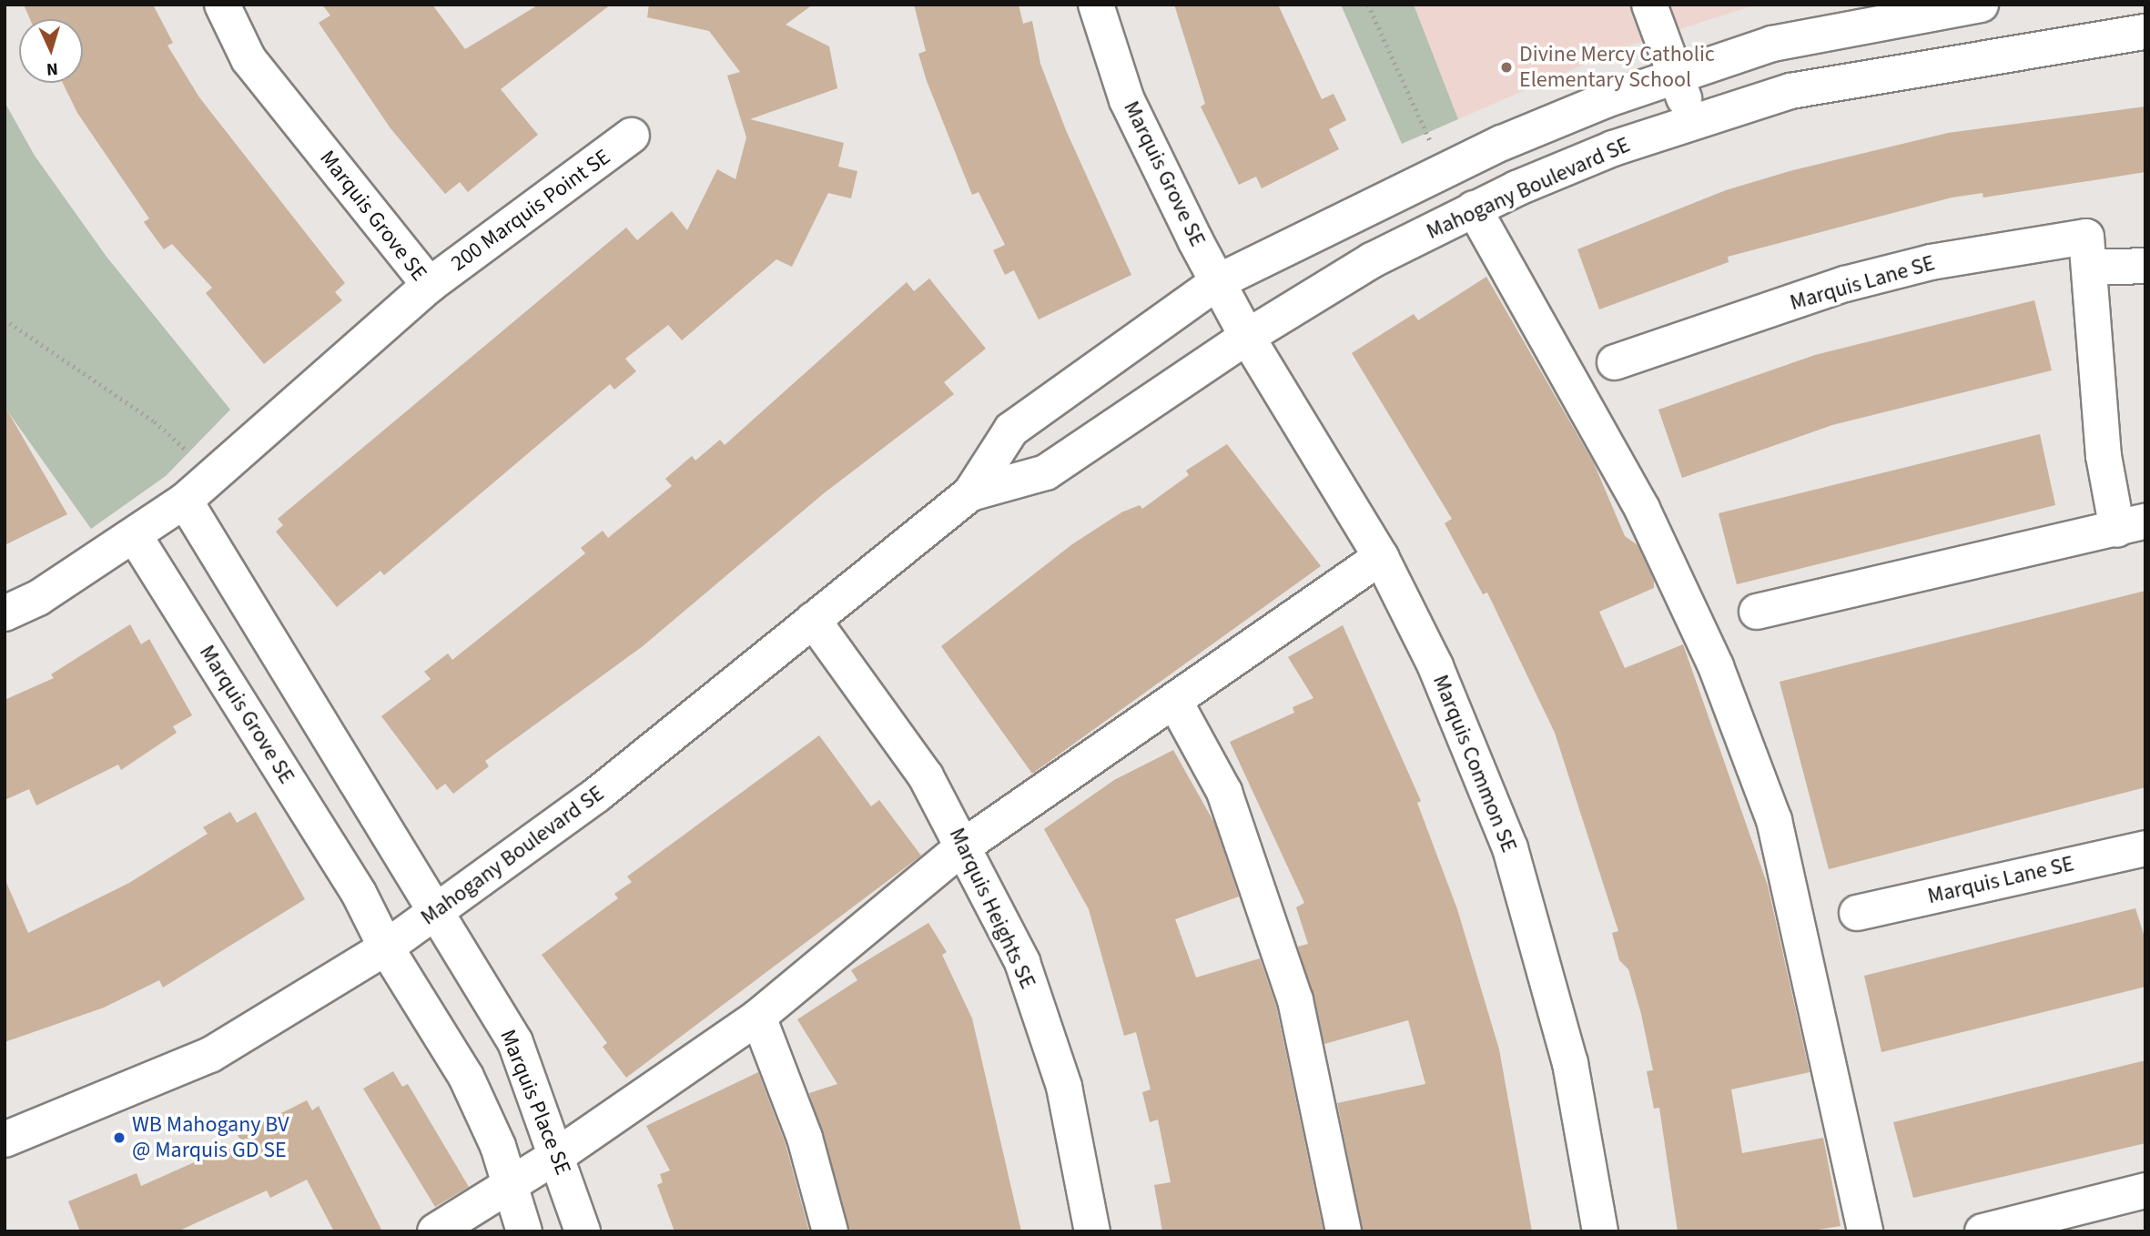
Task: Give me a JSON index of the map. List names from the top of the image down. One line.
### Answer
{"streets":{"street":["Marquis Grove SE","Mahogany Boulevard SE","200 Marquis Point SE","Marquis Lane SE","Marquis Common SE","Marquis Heights SE","Marquis Place SE"]},"crossings":[["Marquis Grove SE","Mahogany Boulevard SE"],["Marquis Grove SE","200 Marquis Point SE"],["Marquis Grove SE","Marquis Common SE"],["Mahogany Boulevard SE","Marquis Common SE"],["Mahogany Boulevard SE","Marquis Heights SE"],["Mahogany Boulevard SE","Marquis Place SE"]],"places":["Divine Mercy Catholic Elementary School","WB Mahogany BV @ Marquis GD SE"],"north":"bottom"}
